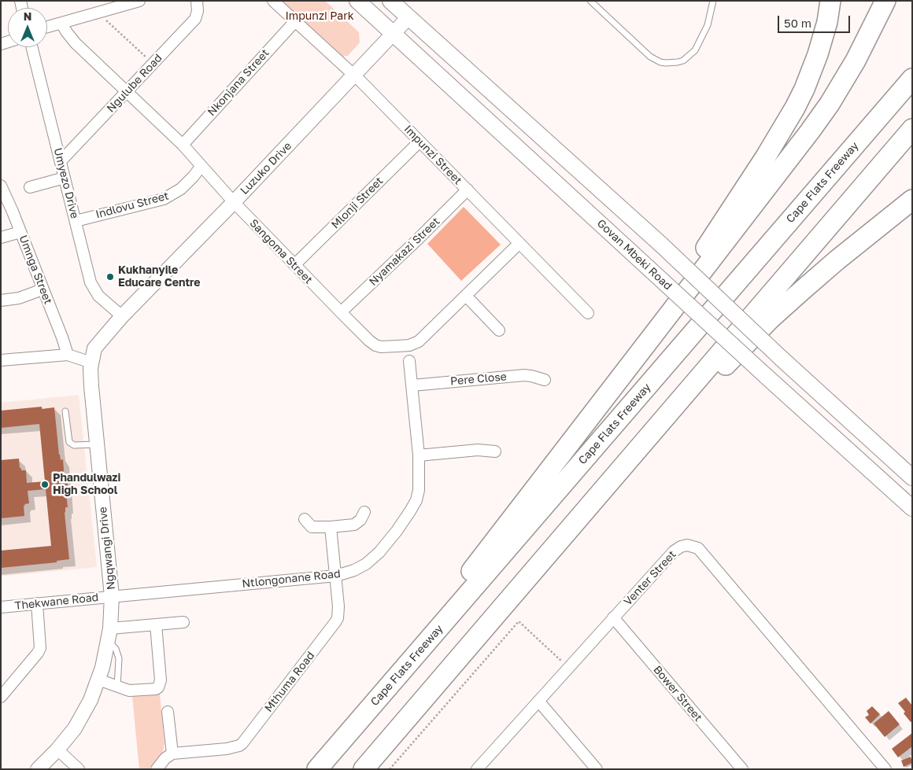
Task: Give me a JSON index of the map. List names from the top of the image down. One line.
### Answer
{"streets":{"highway":["Cape Flats Freeway"],"main road":["Govan Mbeki Road"],"street":["Nkonjana Street","Ngulube Road","Impunzi Street","Luzuko Drive","Umyezo Drive","Mlonji Street","Indlovu Street","Sangoma Street","Nyamakazi Street","Umnga Street","Pere Close","Ngqwangi Drive","Venter Street","Ntlongonane Road","Thekwane Road","Mthuma Road","Bower Street"]},"crossings":[["Nkonjana Street","Impunzi Street"],["Nkonjana Street","Sangoma Street"],["Ngulube Road","Umyezo Drive"],["Ngulube Road","Sangoma Street"],["Impunzi Street","Luzuko Drive"],["Impunzi Street","Mlonji Street"],["Impunzi Street","Sangoma Street"],["Impunzi Street","Nyamakazi Street"],["Luzuko Drive","Umyezo Drive"],["Luzuko Drive","Sangoma Street"],["Luzuko Drive","Govan Mbeki Road"],["Luzuko Drive","Ngqwangi Drive"],["Umyezo Drive","Indlovu Street"],["Umyezo Drive","Ngqwangi Drive"],["Mlonji Street","Sangoma Street"],["Indlovu Street","Sangoma Street"],["Sangoma Street","Nyamakazi Street"],["Pere Close","Ntlongonane Road"],["Ngqwangi Drive","Ntlongonane Road"],["Ngqwangi Drive","Thekwane Road"],["Venter Street","Bower Street"],["Ntlongonane Road","Thekwane Road"],["Ntlongonane Road","Mthuma Road"]],"parks":["Impunzi Park"],"places":["Kukhanyile Educare Centre","Phandulwazi High School"],"scale_bar":"50 m","north":"top"}
